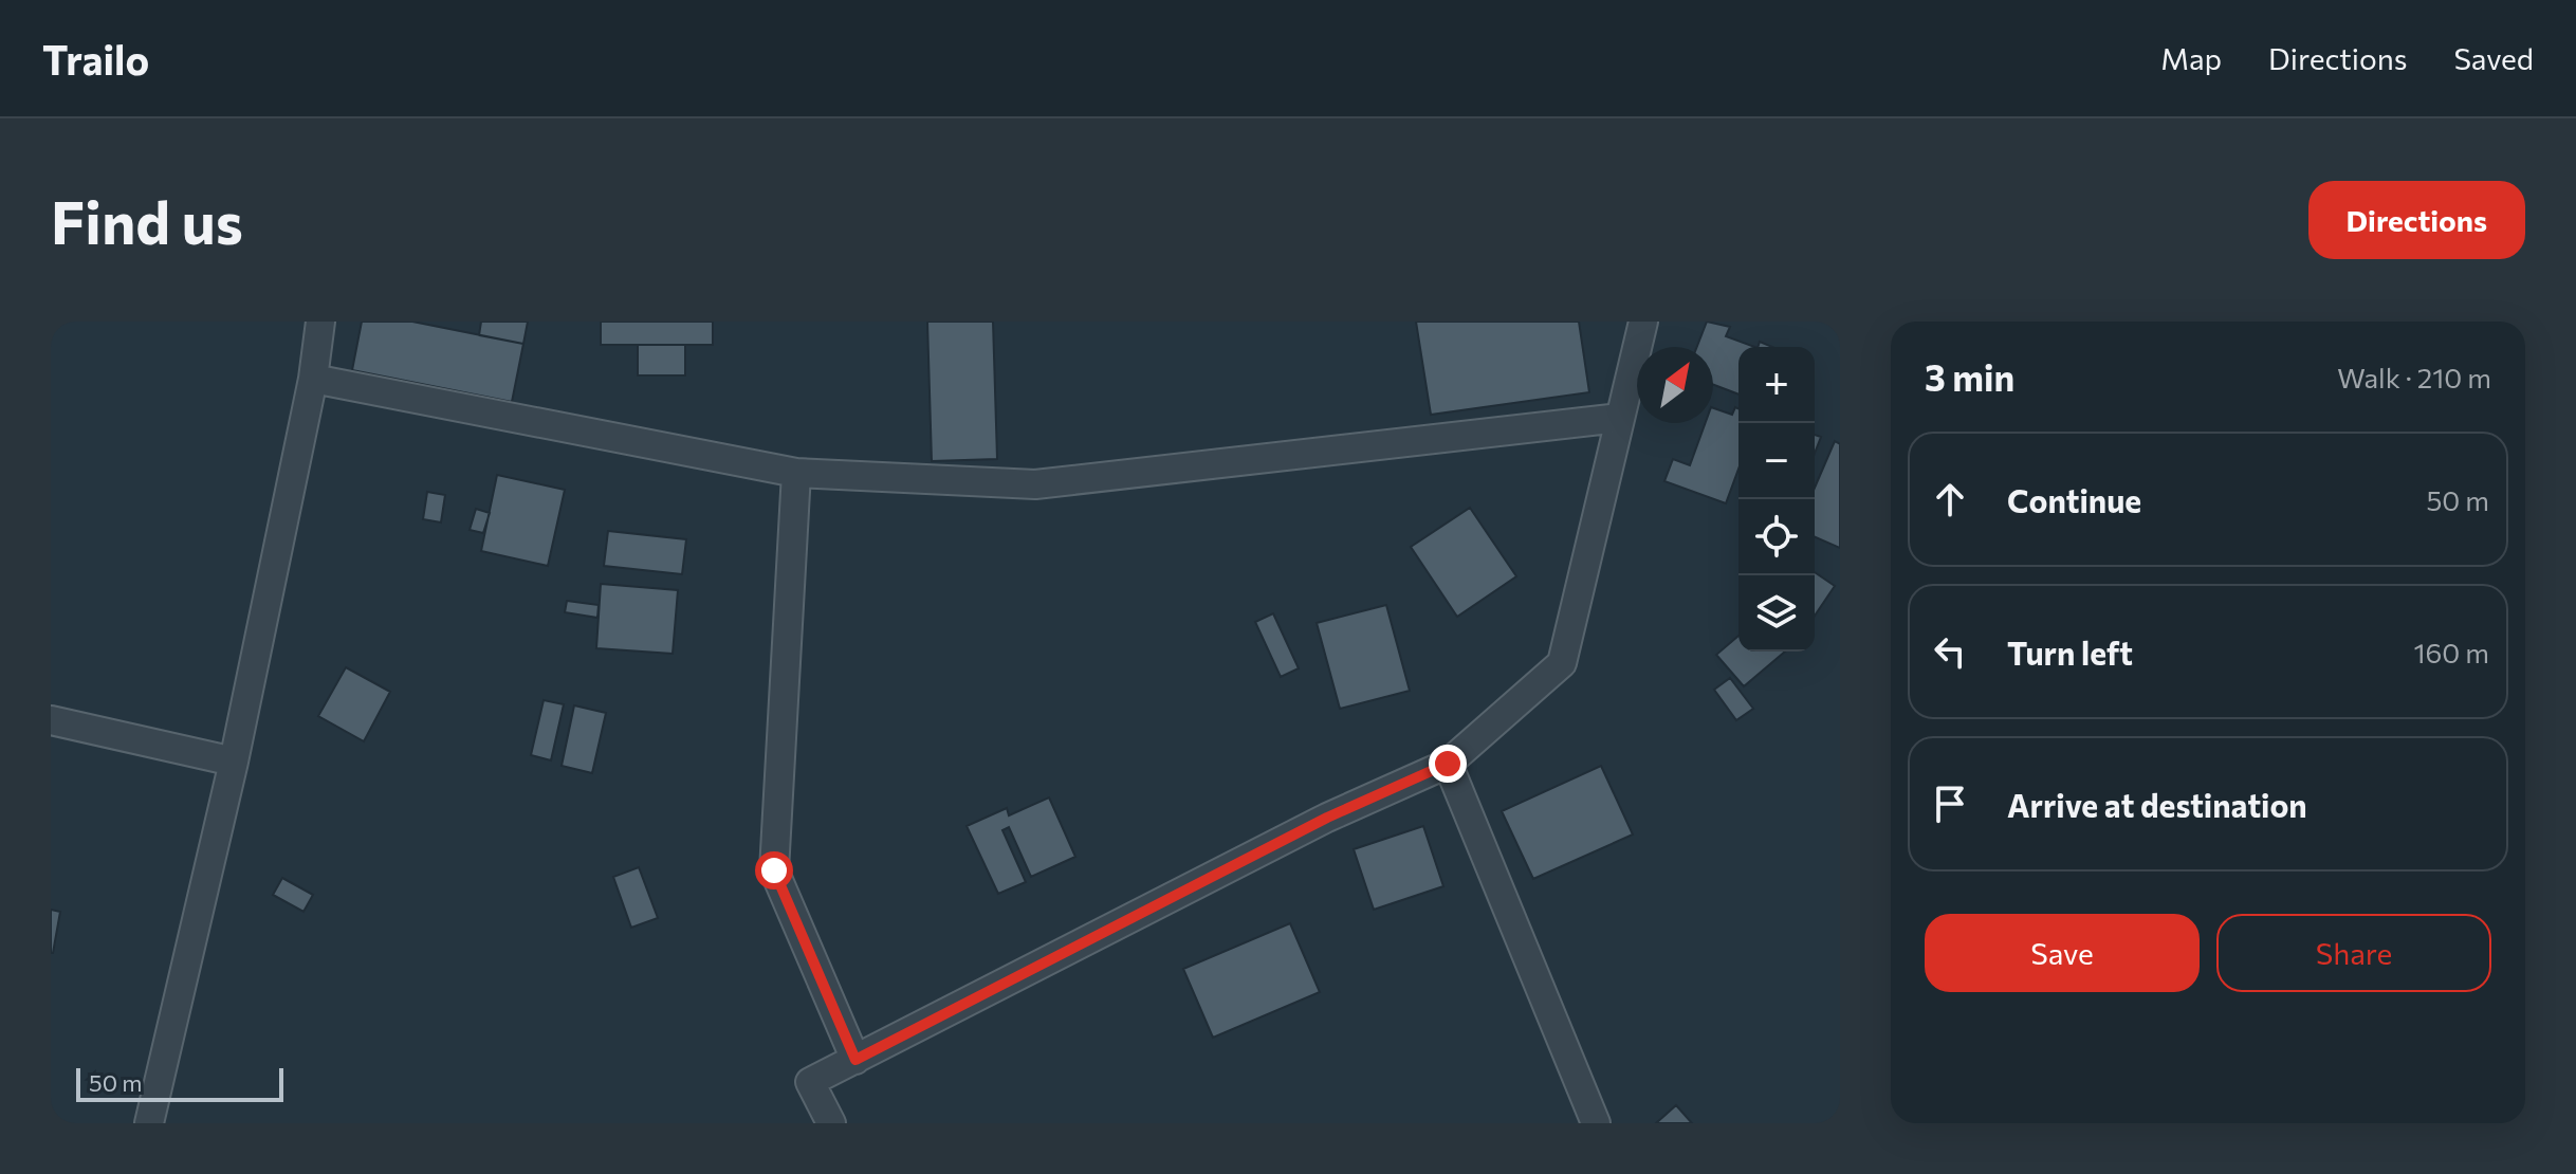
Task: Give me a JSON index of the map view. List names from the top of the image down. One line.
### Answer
{"scale_bar":"50 m","north":"top right","page":{"header":"Trailo","nav":["Map","Directions","Saved"],"buttons":["Directions",["Save","Share"]],"title":"Find us","heading":["3 min","Walk · 210 m"],"map_buttons":["+","−"],"list":[["Continue","50 m"],["Turn left","160 m"],"Arrive at destination"],"scale":"50 m"}}
